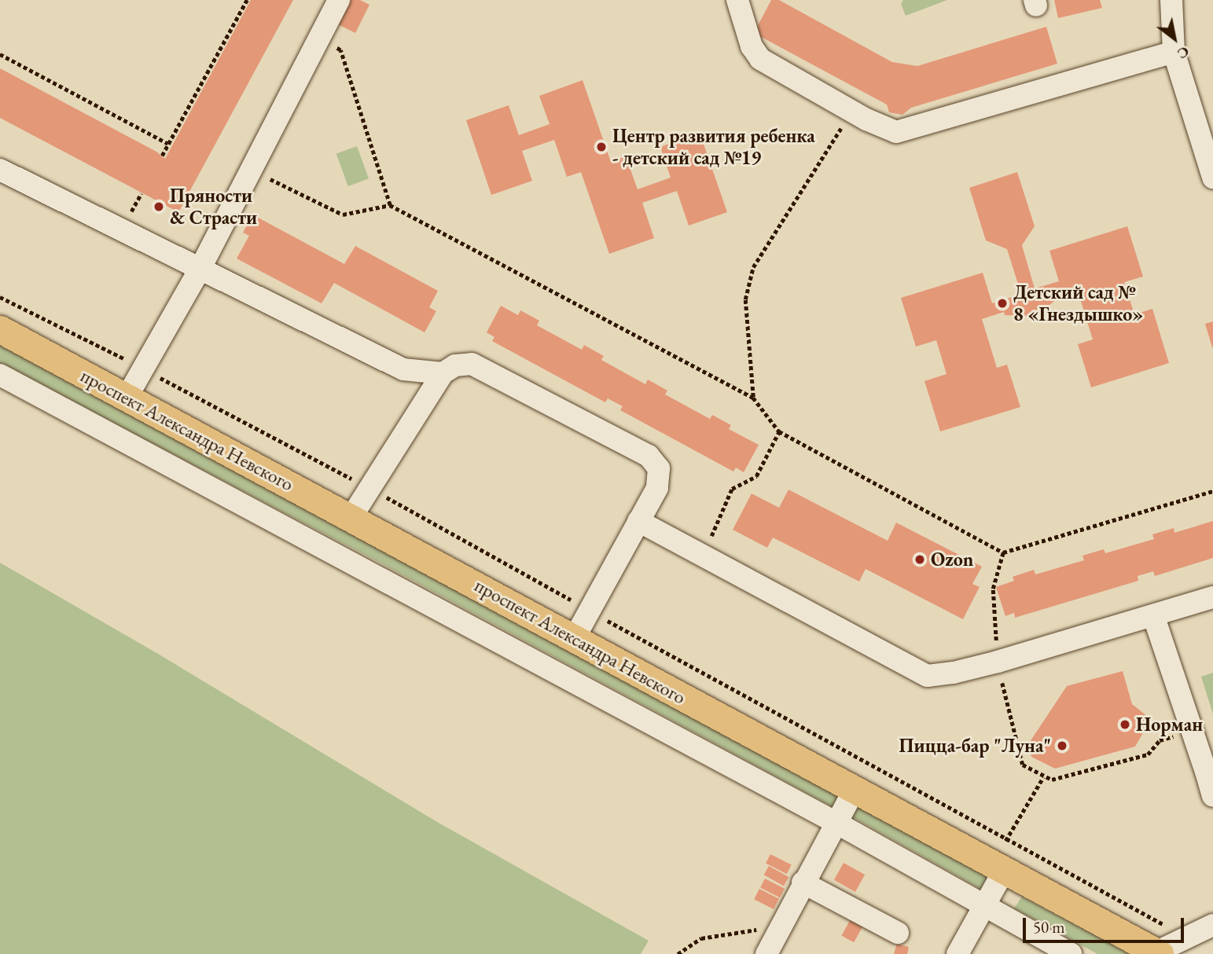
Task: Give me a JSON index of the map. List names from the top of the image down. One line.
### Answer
{"streets":{"main road":["проспект Александра Невского"]},"places":["Центр развития ребенка - детский сад №19","Пряности & Страсти","Детский сад № 8 «Гнездышко»","Ozon","Норман","Пицца-бар \"Луна\""],"scale_bar":"50 m","north":"bottom right"}
